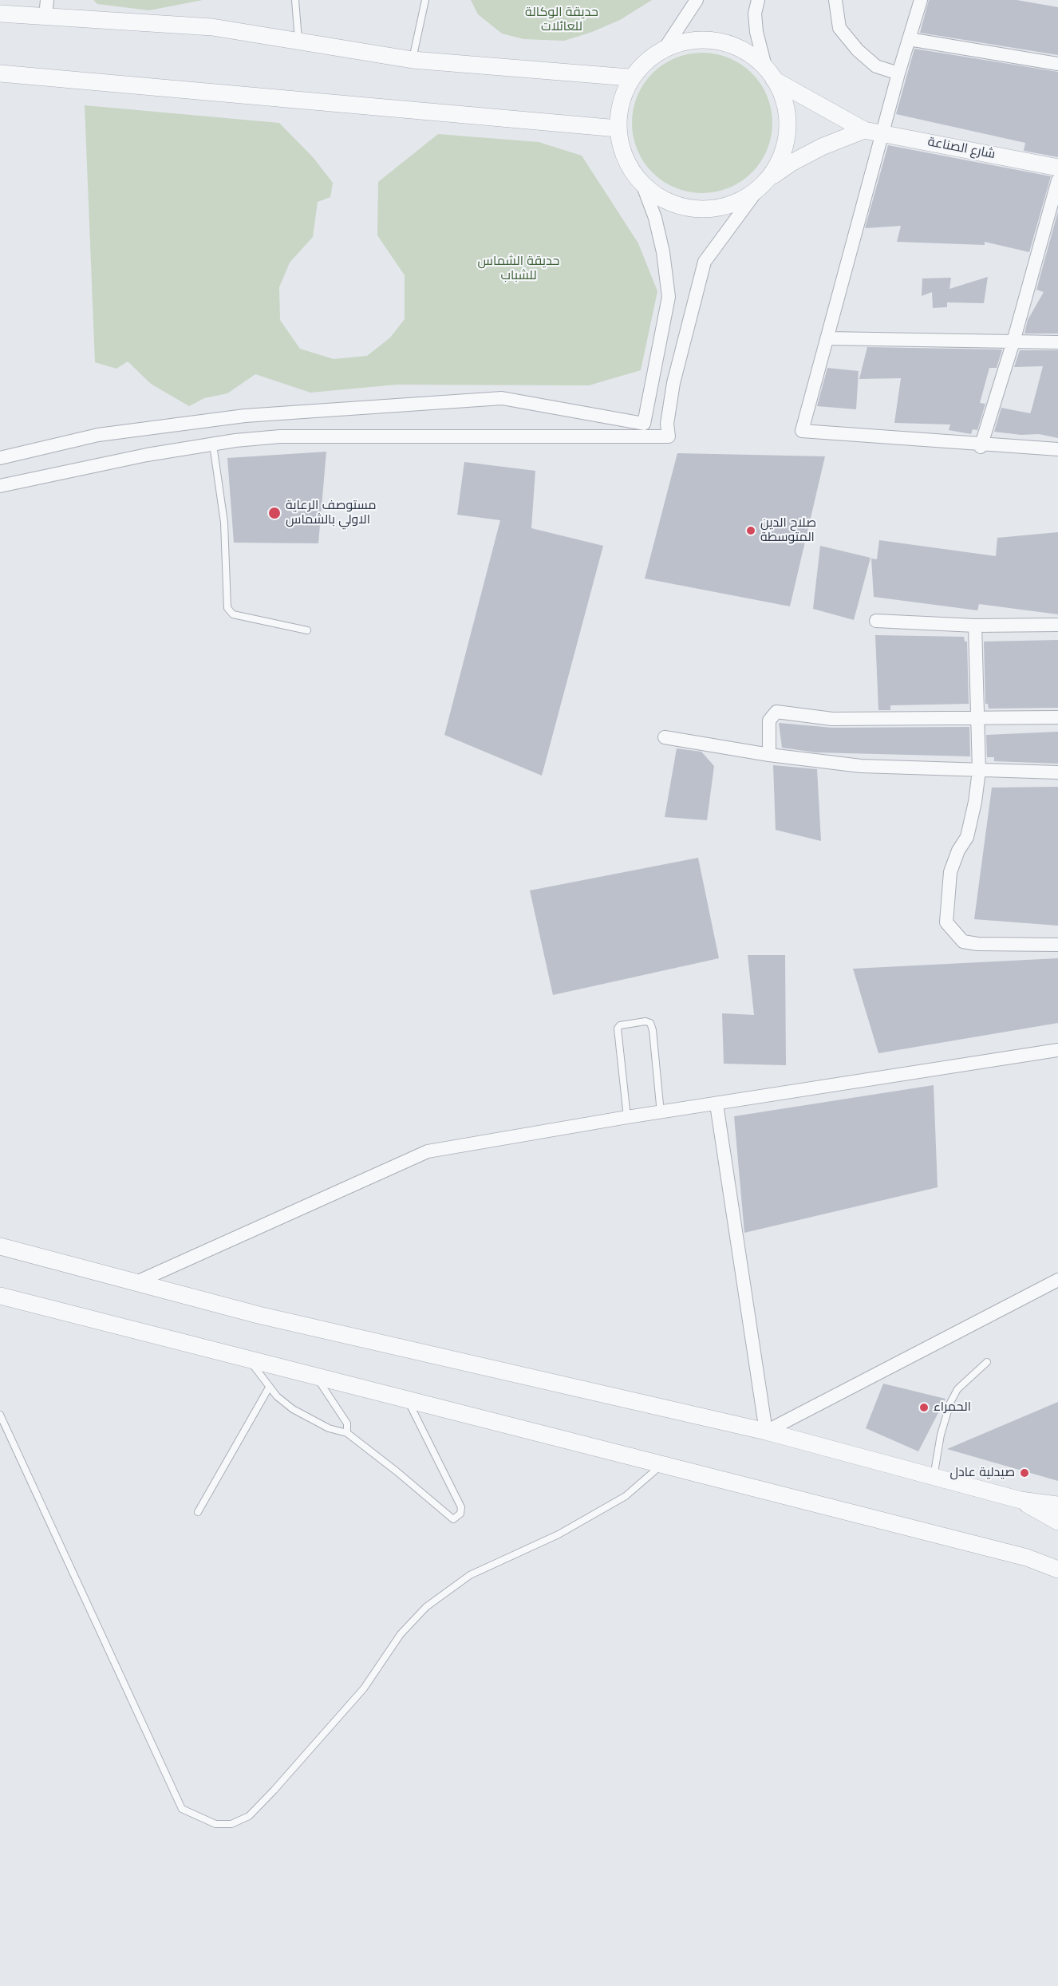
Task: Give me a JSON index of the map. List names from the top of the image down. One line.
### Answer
{"streets":{"street":["شارع الصناعة"]},"parks":["حديقة الوكالة للعائلات","حديقة الشماس للشباب"],"places":["مستوصف الرعاية الاولي بالشماس","صلاح الدين المتوسطة","الحمراء","صيدلية عادل"]}
